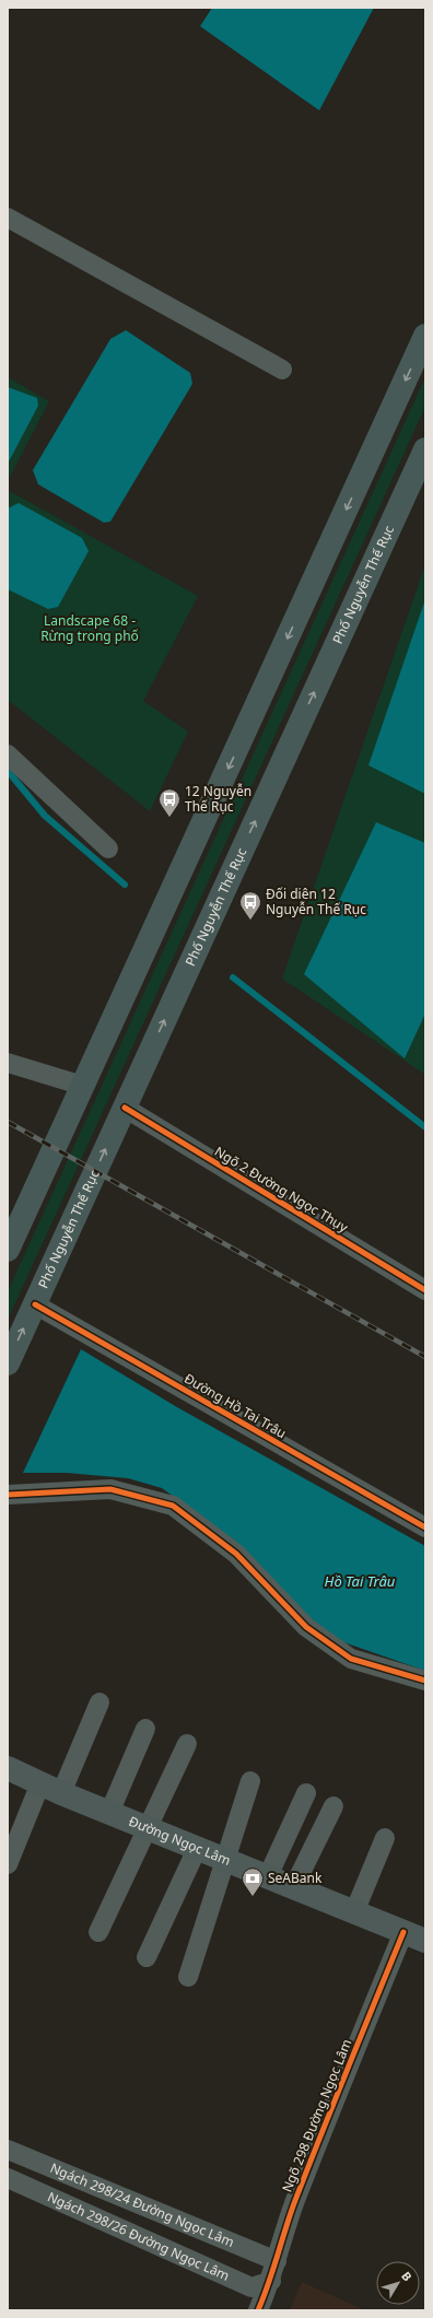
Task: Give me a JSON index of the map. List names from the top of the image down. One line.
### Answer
{"streets":{"main road":["Phố Nguyễn Thế Rục","Đường Ngọc Lâm"],"street":["Ngõ 2 Đường Ngọc Thụy","Đường Hồ Tai Trâu","Ngõ 298 Đường Ngọc Lâm","Ngách 298/24 Đường Ngọc Lâm","Ngách 298/26 Đường Ngọc Lâm"]},"crossings":[["Phố Nguyễn Thế Rục","Ngõ 2 Đường Ngọc Thụy"],["Phố Nguyễn Thế Rục","Đường Hồ Tai Trâu"],["Đường Ngọc Lâm","Ngõ 298 Đường Ngọc Lâm"],["Ngõ 298 Đường Ngọc Lâm","Ngách 298/24 Đường Ngọc Lâm"],["Ngõ 298 Đường Ngọc Lâm","Ngách 298/26 Đường Ngọc Lâm"]],"water":["Hồ Tai Trâu"],"parks":["Landscape 68 - Rừng trong phố"],"places":{"bus stop":["12 Nguyễn Thế Rục","Đối diện 12 Nguyễn Thế Rục"],"bank":["SeABank"]},"north":"top right"}
